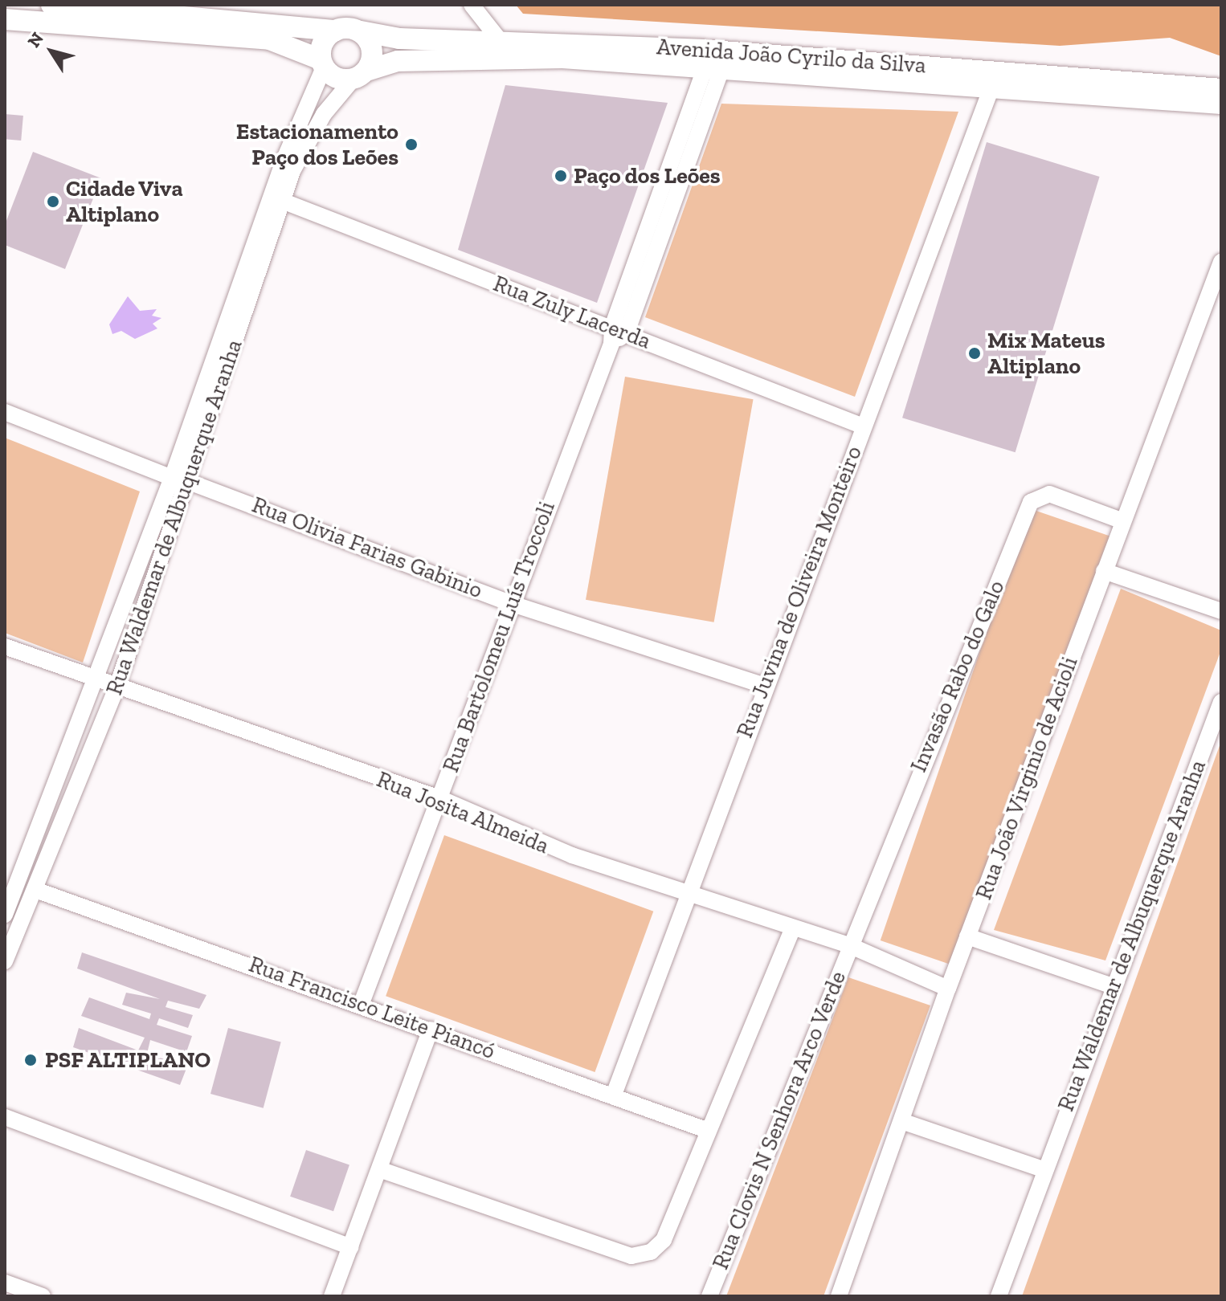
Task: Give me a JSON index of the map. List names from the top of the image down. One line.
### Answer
{"streets":{"main road":["Avenida João Cyrilo da Silva"],"street":["Rua Zuly Lacerda","Rua Waldemar de Albuquerque Aranha","Rua Olivia Farias Gabinio","Rua Juvina de Oliveira Monteiro","Rua Bartolomeu Luís Troccoli","Invasão Rabo do Galo","Rua João Virginio de Acioli","Rua Josita Almeida","Rua Francisco Leite Piancó","Rua Clovis N Senhora Arco Verde"]},"crossings":[["Avenida João Cyrilo da Silva","Rua Waldemar de Albuquerque Aranha"],["Avenida João Cyrilo da Silva","Rua Juvina de Oliveira Monteiro"],["Rua Zuly Lacerda","Rua Waldemar de Albuquerque Aranha"],["Rua Zuly Lacerda","Rua Juvina de Oliveira Monteiro"],["Rua Zuly Lacerda","Rua Bartolomeu Luís Troccoli"],["Rua Waldemar de Albuquerque Aranha","Rua Olivia Farias Gabinio"],["Rua Waldemar de Albuquerque Aranha","Rua Josita Almeida"],["Rua Waldemar de Albuquerque Aranha","Rua Francisco Leite Piancó"],["Rua Olivia Farias Gabinio","Rua Juvina de Oliveira Monteiro"],["Rua Olivia Farias Gabinio","Rua Bartolomeu Luís Troccoli"],["Rua Juvina de Oliveira Monteiro","Rua Josita Almeida"],["Rua Juvina de Oliveira Monteiro","Rua Francisco Leite Piancó"],["Rua Bartolomeu Luís Troccoli","Rua Josita Almeida"],["Rua Bartolomeu Luís Troccoli","Rua Francisco Leite Piancó"],["Invasão Rabo do Galo","Rua João Virginio de Acioli"],["Invasão Rabo do Galo","Rua Josita Almeida"],["Invasão Rabo do Galo","Rua Clovis N Senhora Arco Verde"],["Rua João Virginio de Acioli","Rua Josita Almeida"],["Rua Josita Almeida","Rua Clovis N Senhora Arco Verde"]],"places":["Estacionamento Paço dos Leões","Paço dos Leões","Cidade Viva Altiplano","Mix Mateus Altiplano","PSF ALTIPLANO"],"north":"top left"}
